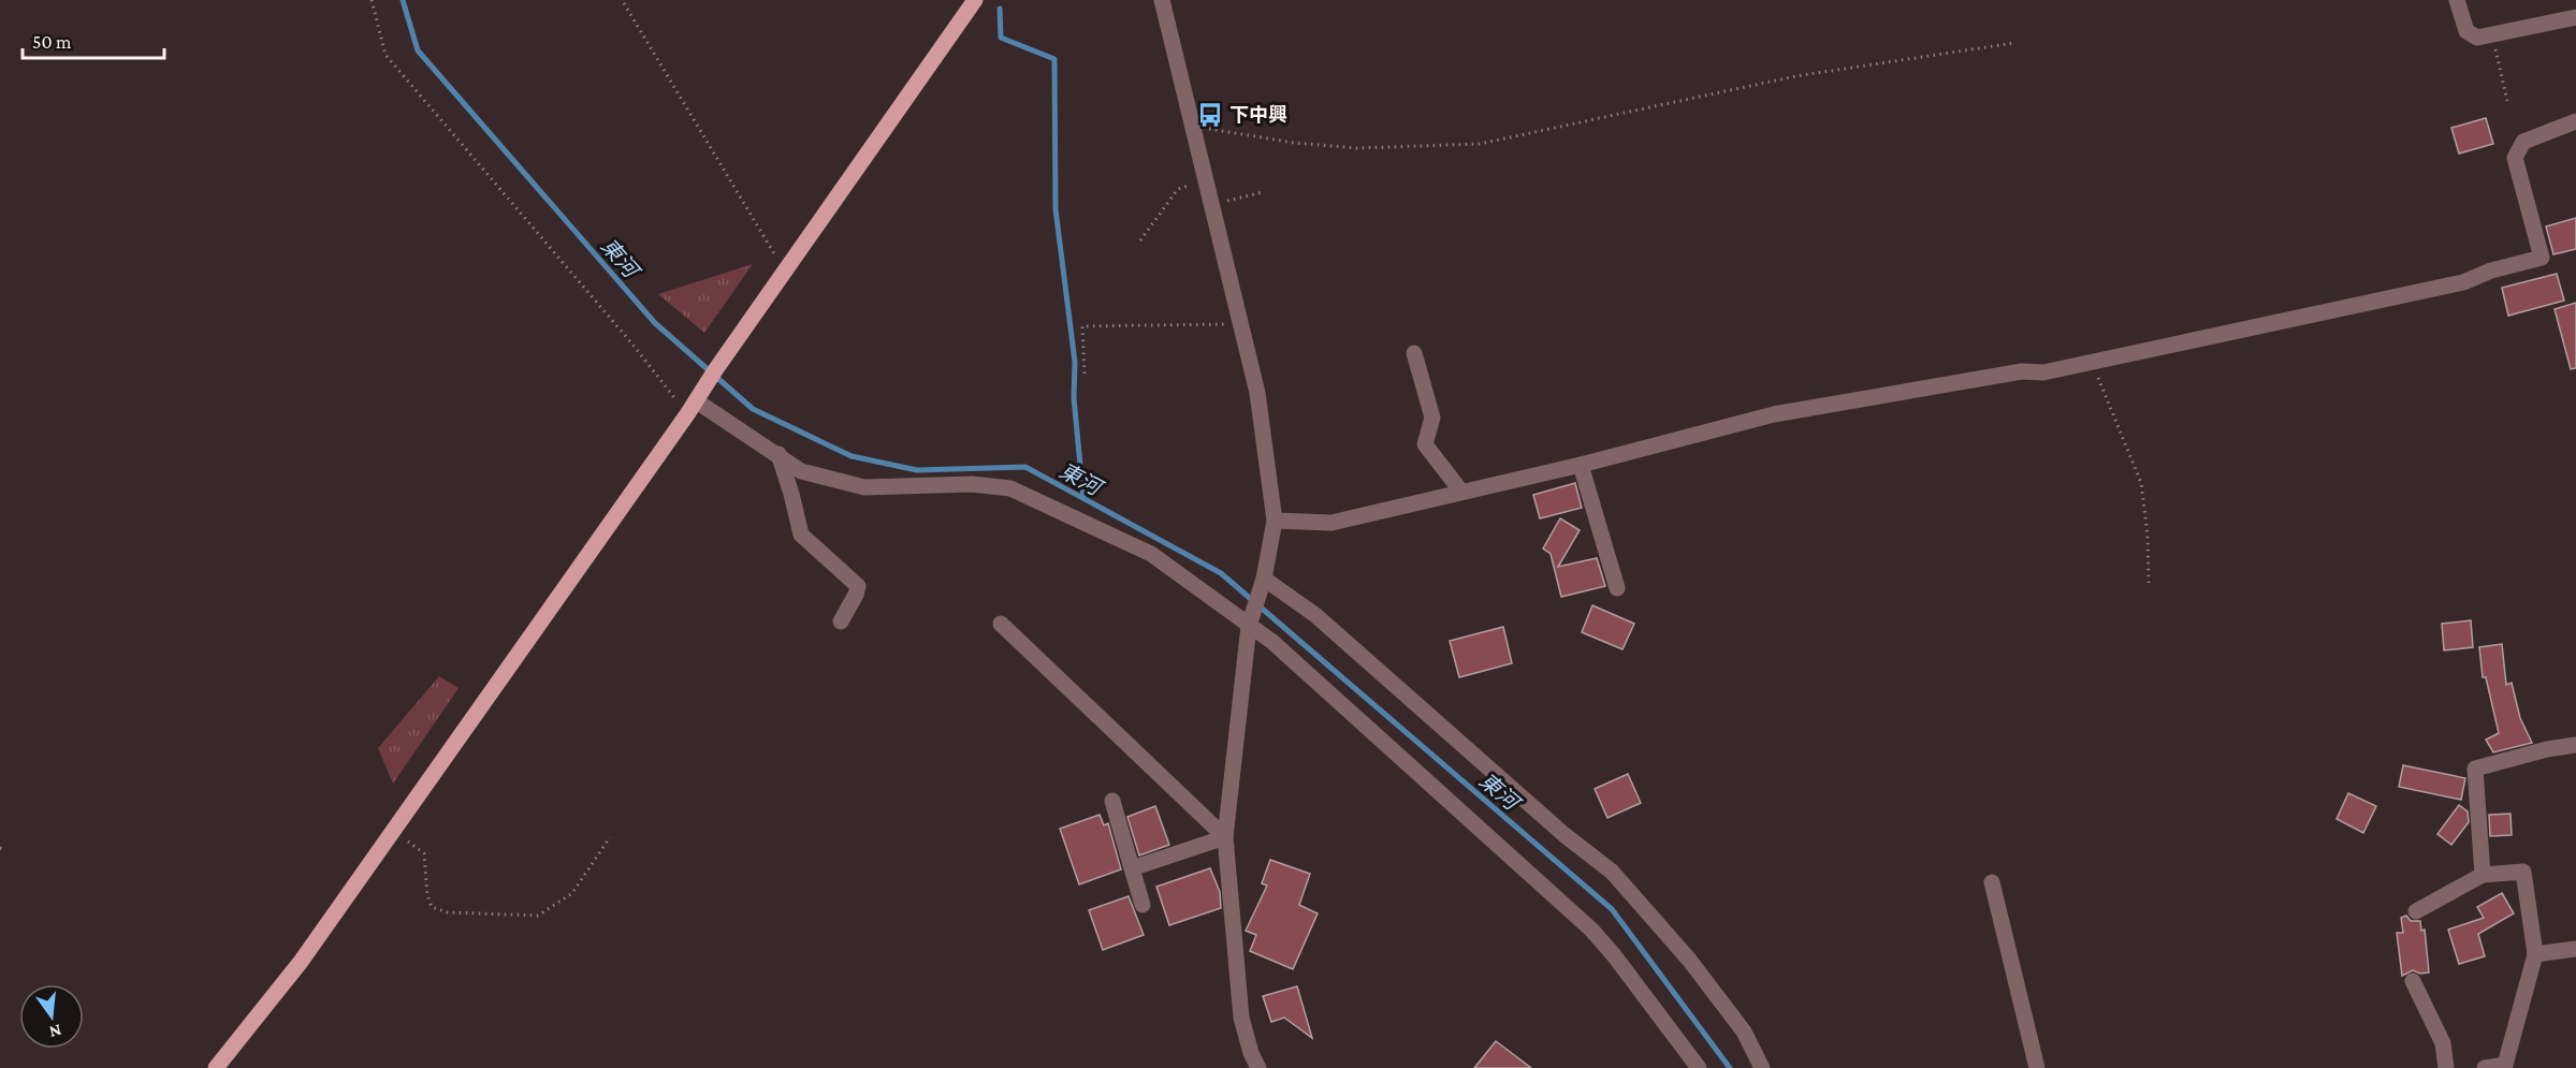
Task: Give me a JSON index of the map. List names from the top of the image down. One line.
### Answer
{"water":["東河"],"places":{"bus stop":["下中興"]},"scale_bar":"50 m","north":"bottom"}
